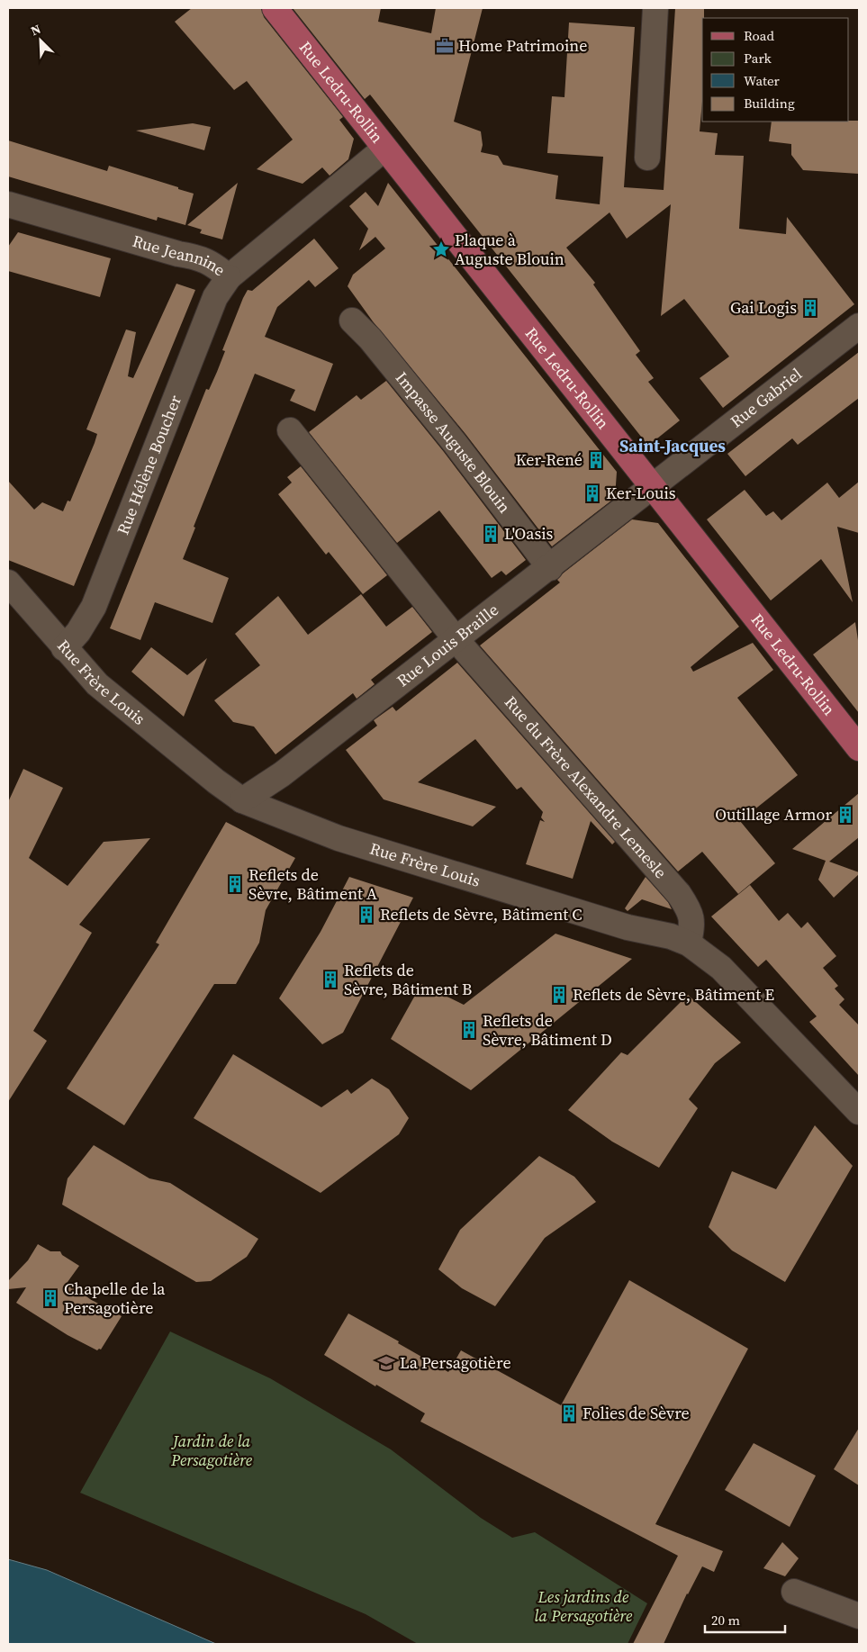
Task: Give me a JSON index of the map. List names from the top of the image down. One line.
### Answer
{"streets":{"main road":["Rue Ledru-Rollin"],"street":["Rue Jeannine","Rue Gabriel","Impasse Auguste Blouin","Rue Hélène Boucher","Rue Louis Braille","Rue Frère Louis","Rue du Frère Alexandre Lemesle"]},"crossings":[["Rue Ledru-Rollin","Rue Jeannine"],["Rue Ledru-Rollin","Rue Gabriel"],["Rue Ledru-Rollin","Rue Louis Braille"],["Rue Jeannine","Rue Hélène Boucher"],["Rue Gabriel","Rue Louis Braille"],["Impasse Auguste Blouin","Rue Louis Braille"],["Rue Hélène Boucher","Rue Frère Louis"],["Rue Louis Braille","Rue Frère Louis"],["Rue Louis Braille","Rue du Frère Alexandre Lemesle"],["Rue Frère Louis","Rue du Frère Alexandre Lemesle"]],"districts":["Saint-Jacques"],"parks":["Jardin de la Persagotière","Les jardins de la Persagotière"],"places":{"office":["Home Patrimoine"],"place":["Plaque à Auguste Blouin"],"building":["Gai Logis","Ker-René","Ker-Louis","L'Oasis","Outillage Armor","Reflets de Sèvre, Bâtiment A","Reflets de Sèvre, Bâtiment C","Reflets de Sèvre, Bâtiment B","Reflets de Sèvre, Bâtiment E","Reflets de Sèvre, Bâtiment D","Chapelle de la Persagotière","Folies de Sèvre"],"school or university":["La Persagotière"]},"legend":["Road","Park","Water","Building"],"scale_bar":"20 m","north":"top left"}
